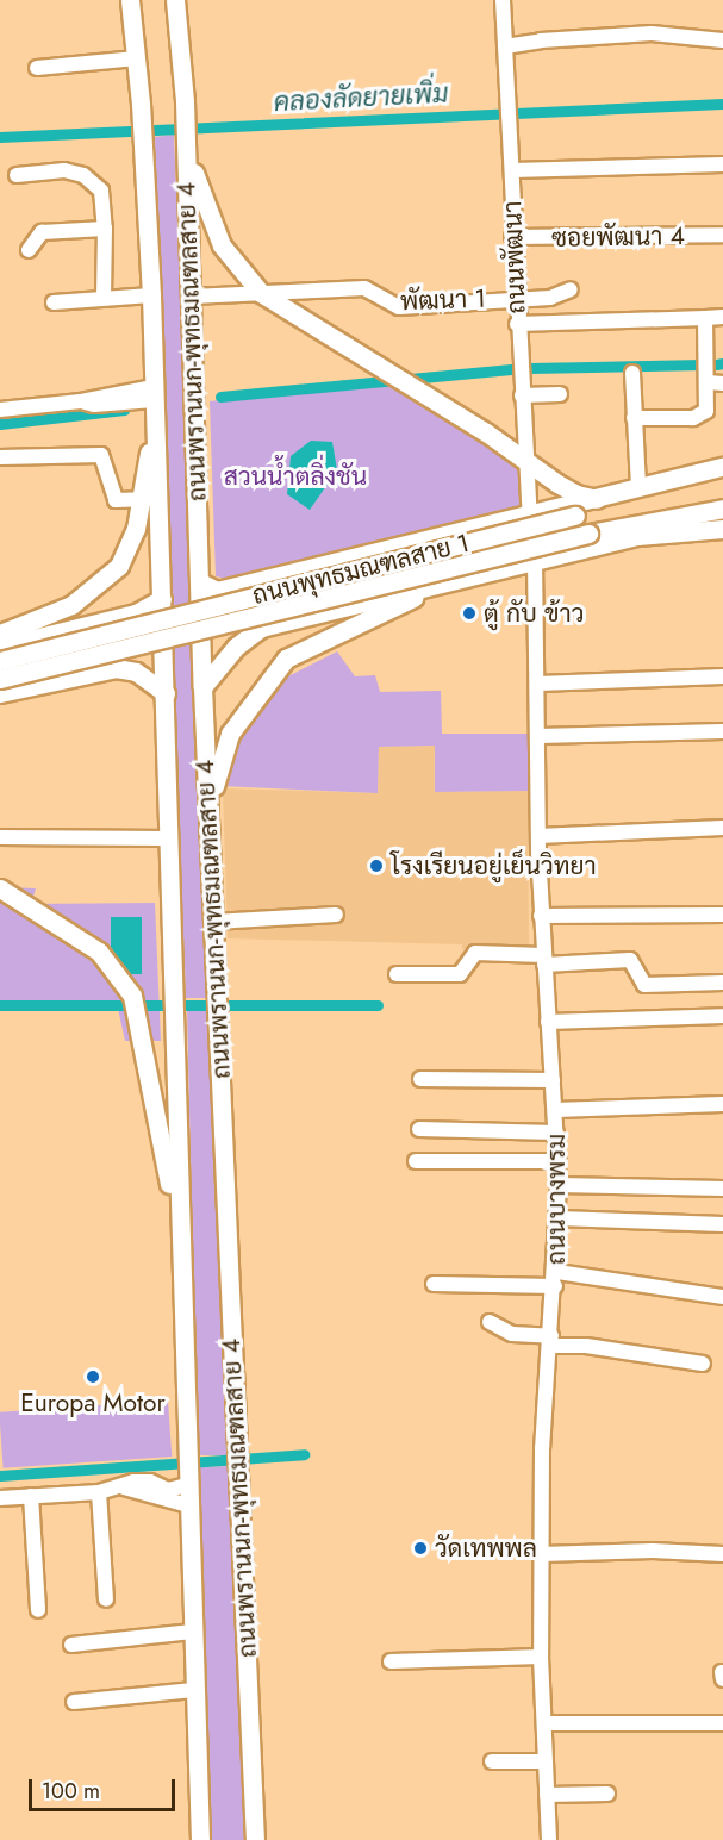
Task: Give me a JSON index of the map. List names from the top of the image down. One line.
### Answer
{"streets":{"main road":["ถนนพรานนก-พุทธมณฑลสาย 4","ถนนพุทธมณฑลสาย 1"],"street":["ซอยพัฒนา 4","ถนนพัฒนา","พัฒนา 1","ถนนบางพรม"]},"crossings":[["ซอยพัฒนา 4","ถนนพัฒนา"],["ถนนพัฒนา","พัฒนา 1"],["พัฒนา 1","ถนนพรานนก-พุทธมณฑลสาย 4"]],"water":["คลองลัดยายเพิ่ม"],"parks":["สวนน้ำตลิ่งชัน"],"places":["ตู้ กับ ข้าว","โรงเรียนอยู่เย็นวิทยา","Europa Motor","วัดเทพพล"],"scale_bar":"100 m"}
